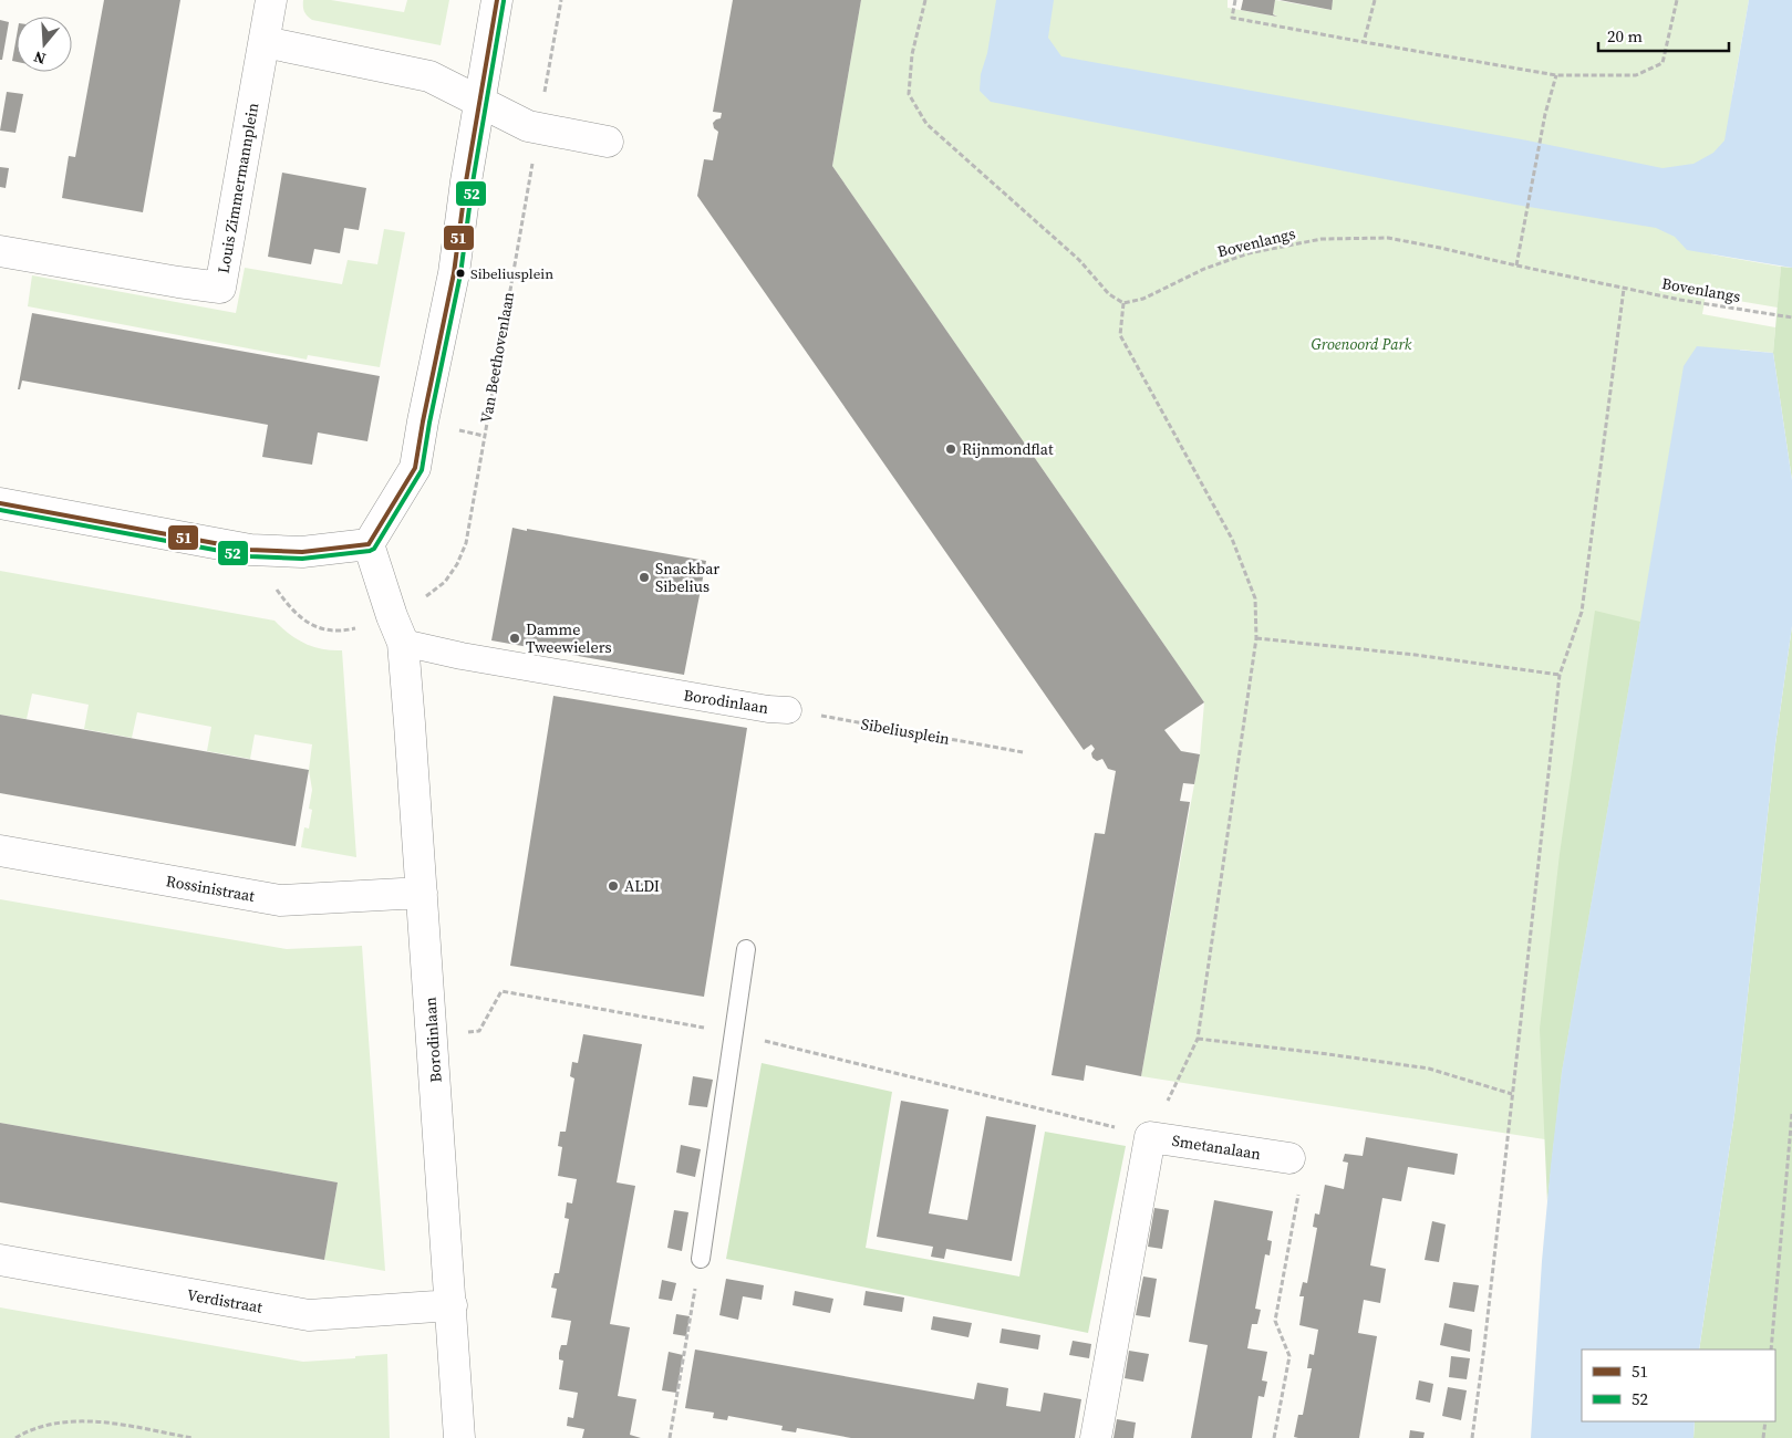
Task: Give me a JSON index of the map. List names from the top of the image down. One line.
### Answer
{"streets":{"street":["Louis Zimmermannplein","Borodinlaan","Rossinistraat","Smetanalaan","Verdistraat"],"path":["Bovenlangs","Van Beethovenlaan","Sibeliusplein"]},"crossings":[["Van Beethovenlaan","Borodinlaan"],["Borodinlaan","Sibeliusplein"],["Borodinlaan","Rossinistraat"],["Borodinlaan","Verdistraat"]],"parks":["Groenoord Park"],"places":["Sibeliusplein","Rijnmondflat","Snackbar Sibelius","Damme Tweewielers","ALDI"],"lines":["transit line 51","transit line 52"],"legend":["51","52"],"scale_bar":"20 m","north":"bottom"}
